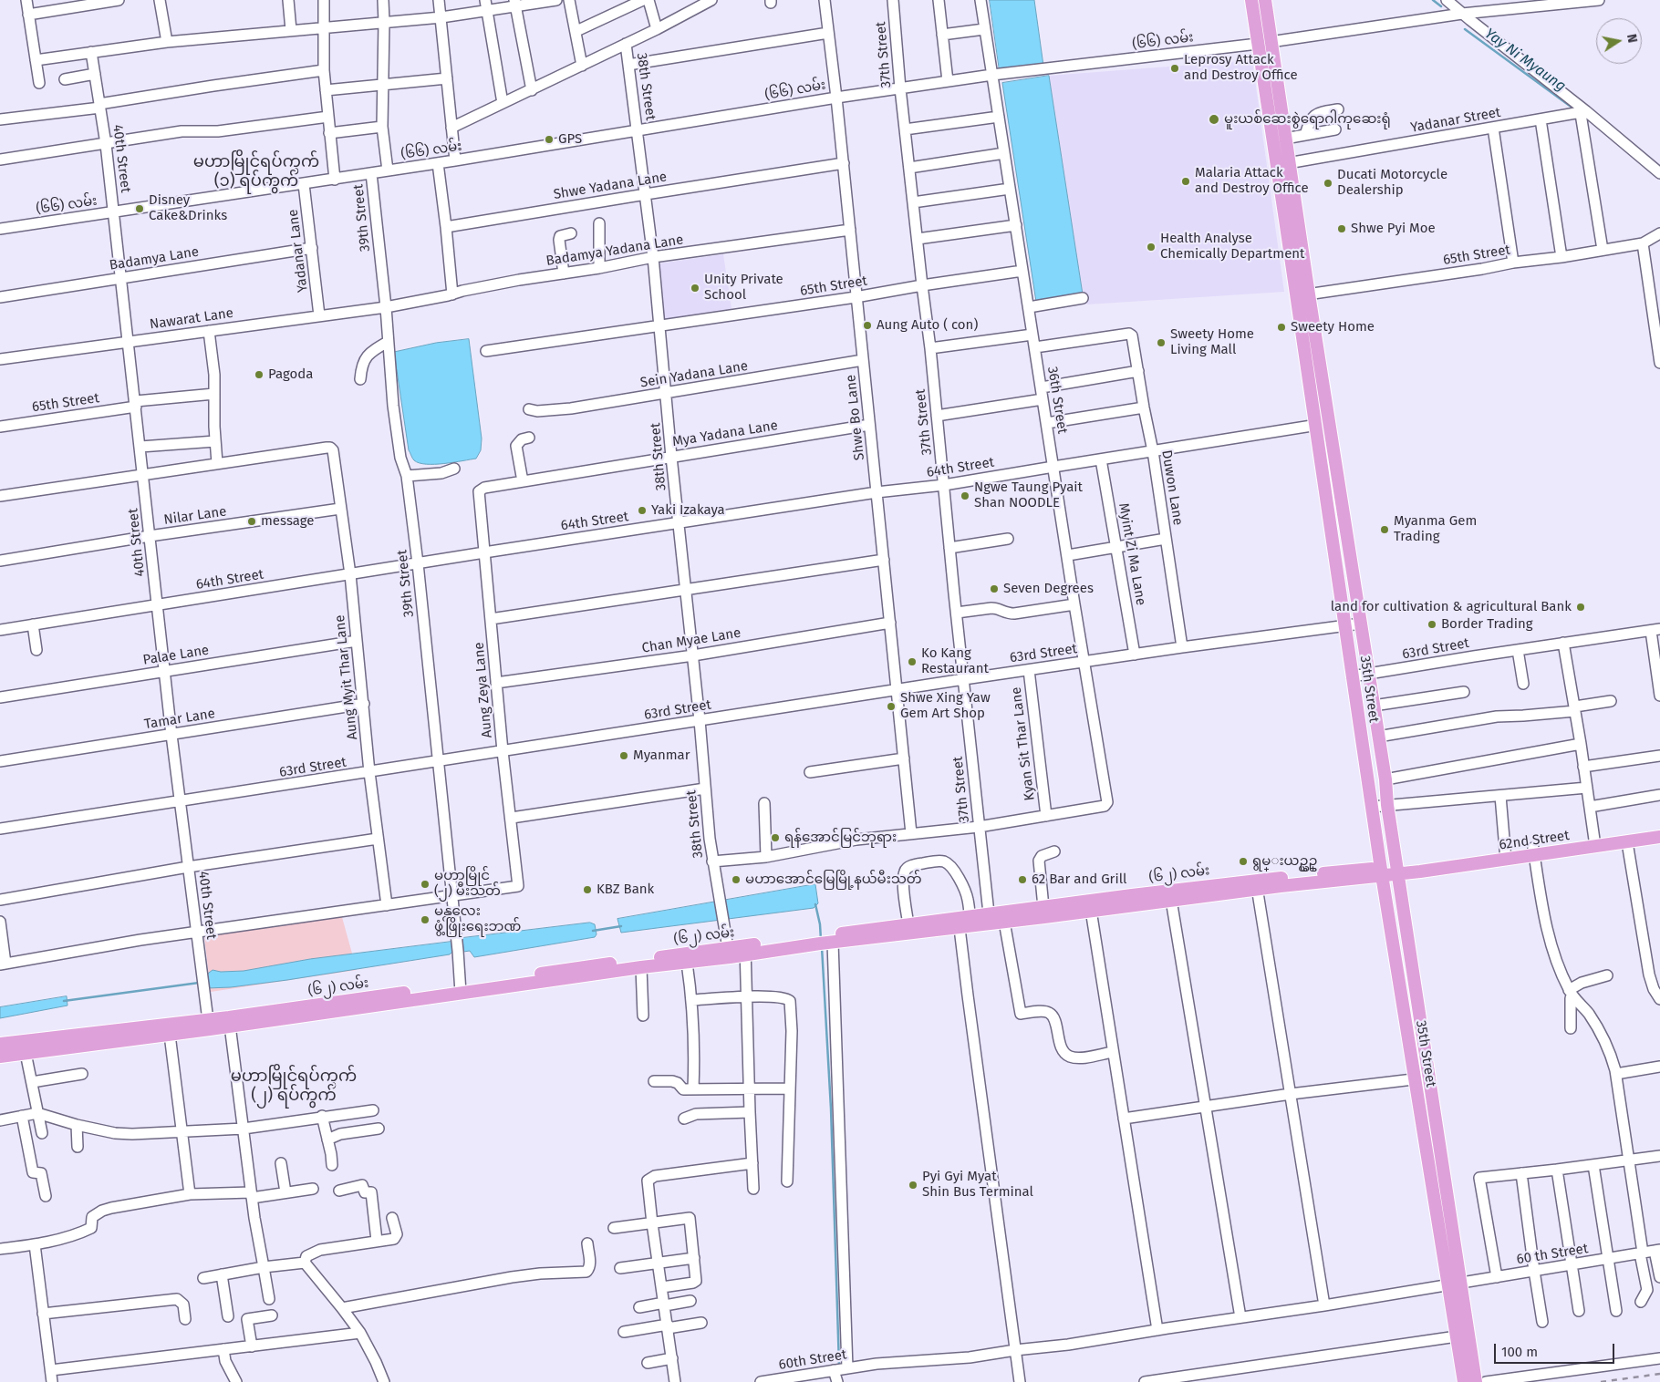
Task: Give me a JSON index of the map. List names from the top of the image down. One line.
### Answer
{"streets":{"main road":["35th Street","62nd Street","(၆၂) လမ်း"],"street":["(၆၆) လမ်း","37th Street","38th Street","Yadanar Street","40th Street","Shwe Yadana Lane","39th Street","Yadanar Lane","Badamya Yadana Lane","65th Street","Badamya Lane","Nawarat Lane","Sein Yadana Lane","36th Street","Shwe Bo Lane","Mya Yadana Lane","64th Street","Duwon Lane","Nilar Lane","Myint Zi Ma Lane","Chan Myae Lane","63rd Street","Palae Lane","Aung Myit Thar Lane","Aung Zeya Lane","Tamar Lane","Kyan Sit Thar Lane","60 th Street","60th Street"]},"crossings":[["(၆၆) လမ်း","37th Street"],["(၆၆) လမ်း","38th Street"],["(၆၆) လမ်း","40th Street"],["(၆၆) လမ်း","39th Street"],["(၆၆) လမ်း","Yadanar Lane"],["(၆၆) လမ်း","36th Street"],["(၆၆) လမ်း","Shwe Bo Lane"],["(၆၆) လမ်း","35th Street"],["37th Street","65th Street"],["37th Street","64th Street"],["37th Street","63rd Street"],["37th Street","(၆၂) လမ်း"],["38th Street","Shwe Yadana Lane"],["38th Street","Badamya Yadana Lane"],["38th Street","65th Street"],["38th Street","Sein Yadana Lane"],["38th Street","Mya Yadana Lane"],["38th Street","64th Street"],["38th Street","Chan Myae Lane"],["38th Street","63rd Street"],["38th Street","(၆၂) လမ်း"],["Yadanar Street","35th Street"],["40th Street","65th Street"],["40th Street","Badamya Lane"],["40th Street","Nawarat Lane"],["40th Street","64th Street"],["40th Street","Nilar Lane"],["40th Street","63rd Street"],["40th Street","Palae Lane"],["40th Street","Tamar Lane"],["40th Street","(၆၂) လမ်း"],["Shwe Yadana Lane","Shwe Bo Lane"],["39th Street","Badamya Yadana Lane"],["39th Street","Nawarat Lane"],["39th Street","64th Street"],["39th Street","63rd Street"],["39th Street","Aung Zeya Lane"],["39th Street","(၆၂) လမ်း"],["Yadanar Lane","Badamya Lane"],["Yadanar Lane","Nawarat Lane"],["Badamya Yadana Lane","Nawarat Lane"],["Badamya Yadana Lane","Shwe Bo Lane"],["65th Street","36th Street"],["65th Street","Shwe Bo Lane"],["65th Street","35th Street"],["Sein Yadana Lane","Shwe Bo Lane"],["36th Street","64th Street"],["36th Street","Duwon Lane"],["36th Street","63rd Street"],["36th Street","Kyan Sit Thar Lane"],["Shwe Bo Lane","Mya Yadana Lane"],["Shwe Bo Lane","64th Street"],["Shwe Bo Lane","Chan Myae Lane"],["Shwe Bo Lane","63rd Street"],["Mya Yadana Lane","Aung Zeya Lane"],["64th Street","Duwon Lane"],["64th Street","Myint Zi Ma Lane"],["64th Street","Aung Myit Thar Lane"],["64th Street","35th Street"],["64th Street","Aung Zeya Lane"],["Duwon Lane","63rd Street"],["Nilar Lane","Aung Myit Thar Lane"],["Myint Zi Ma Lane","63rd Street"],["Chan Myae Lane","Aung Zeya Lane"],["63rd Street","Aung Myit Thar Lane"],["63rd Street","35th Street"],["63rd Street","Aung Zeya Lane"],["63rd Street","Kyan Sit Thar Lane"],["Palae Lane","Aung Myit Thar Lane"],["Aung Myit Thar Lane","Tamar Lane"],["35th Street","(၆၂) လမ်း"],["35th Street","60 th Street"],["62nd Street","(၆၂) လမ်း"],["60 th Street","60th Street"]],"districts":["မဟာမြိုင်ရပ်ကွက် (၁) ရပ်ကွက်","မဟာမြိုင်ရပ်ကွက် (၂) ရပ်ကွက်"],"water":["Yay Ni Myaung"],"places":["Leprosy Attack and Destroy Office","မူးယစ်ဆေးစွဲရောဂါကုဆေးရုံ","GPS","Malaria Attack and Destroy Office","Ducati Motorcycle Dealership","Disney Cake&Drinks","Shwe Pyi Moe","Health Analyse Chemically Department","Unity Private School","Aung Auto ( con)","Sweety Home","Sweety Home Living Mall","Pagoda","Ngwe Taung Pyait Shan NOODLE","Yaki Izakaya","message","Myanma Gem Trading","Seven Degrees","land for cultivation & agricultural Bank","Border Trading","Ko Kang Restaurant","Shwe Xing Yaw Gem Art Shop","Myanmar","ရန်အောင်မြင်ဘုရား","ရွမ္းယဥ္ယဥ္","မဟာအောင်မြေမြို့နယ်မီးသတ်","62 Bar and Grill","မဟာမြိုင် (၂) မီးသတ်","KBZ Bank","မန္တလေး ဖွံ့ဖြိုးရေးဘဏ်","Pyi Gyi Myat Shin Bus Terminal"],"scale_bar":"100 m","north":"right"}
